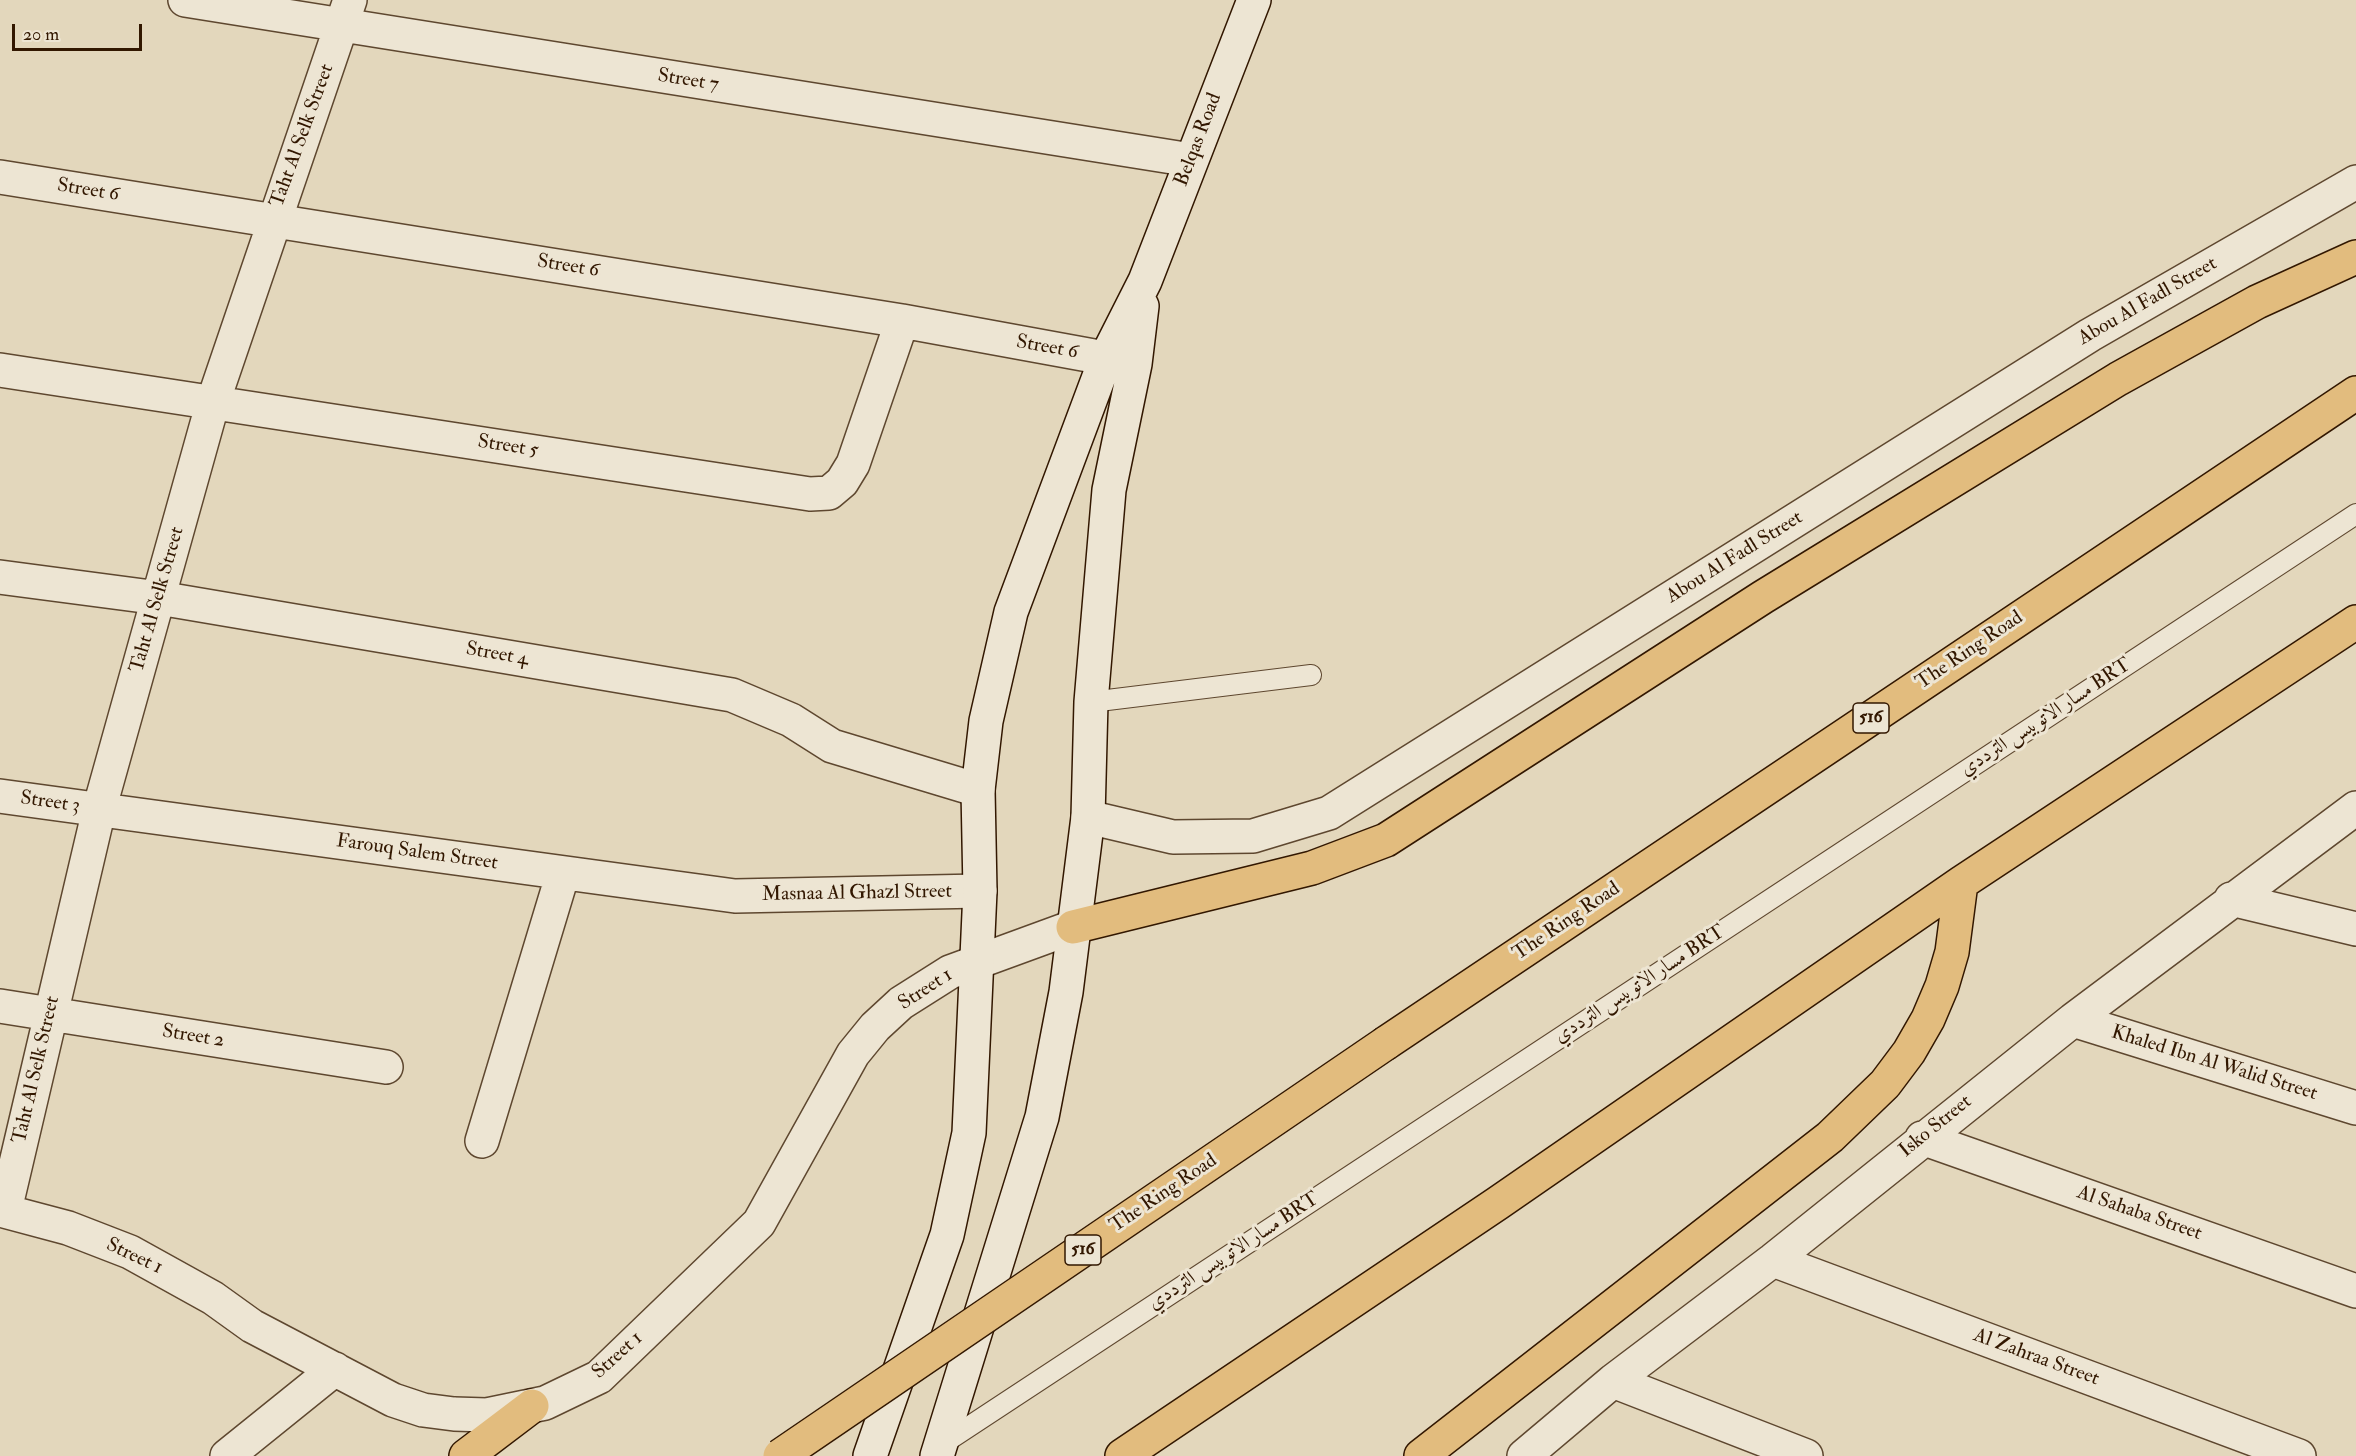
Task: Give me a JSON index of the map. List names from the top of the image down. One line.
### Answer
{"streets":{"highway":["The Ring Road","516"],"street":["Street 7","Taht Al Selk Street","Belqas Road","Street 6","Abou Al Fadl Street","Street 5","Street 4","Street 3","Farouq Salem Street","Masnaa Al Ghazl Street","Street 1","Street 2","Khaled Ibn Al Walid Street","Isko Street","Al Sahaba Street","Al Zahraa Street"],"lane":["مسار الاتوبيس الترددي BRT"]},"crossings":[["Street 7","Taht Al Selk Street"],["Street 7","Belqas Road"],["Taht Al Selk Street","Street 6"],["Taht Al Selk Street","Street 5"],["Taht Al Selk Street","Street 4"],["Taht Al Selk Street","Street 3"],["Taht Al Selk Street","Farouq Salem Street"],["Taht Al Selk Street","Street 1"],["Taht Al Selk Street","Street 2"],["Belqas Road","Street 6"],["Street 6","Street 5"],["Street 3","Farouq Salem Street"],["Farouq Salem Street","Masnaa Al Ghazl Street"],["Khaled Ibn Al Walid Street","Isko Street"],["Isko Street","Al Sahaba Street"],["Isko Street","Al Zahraa Street"]],"scale_bar":"20 m"}
